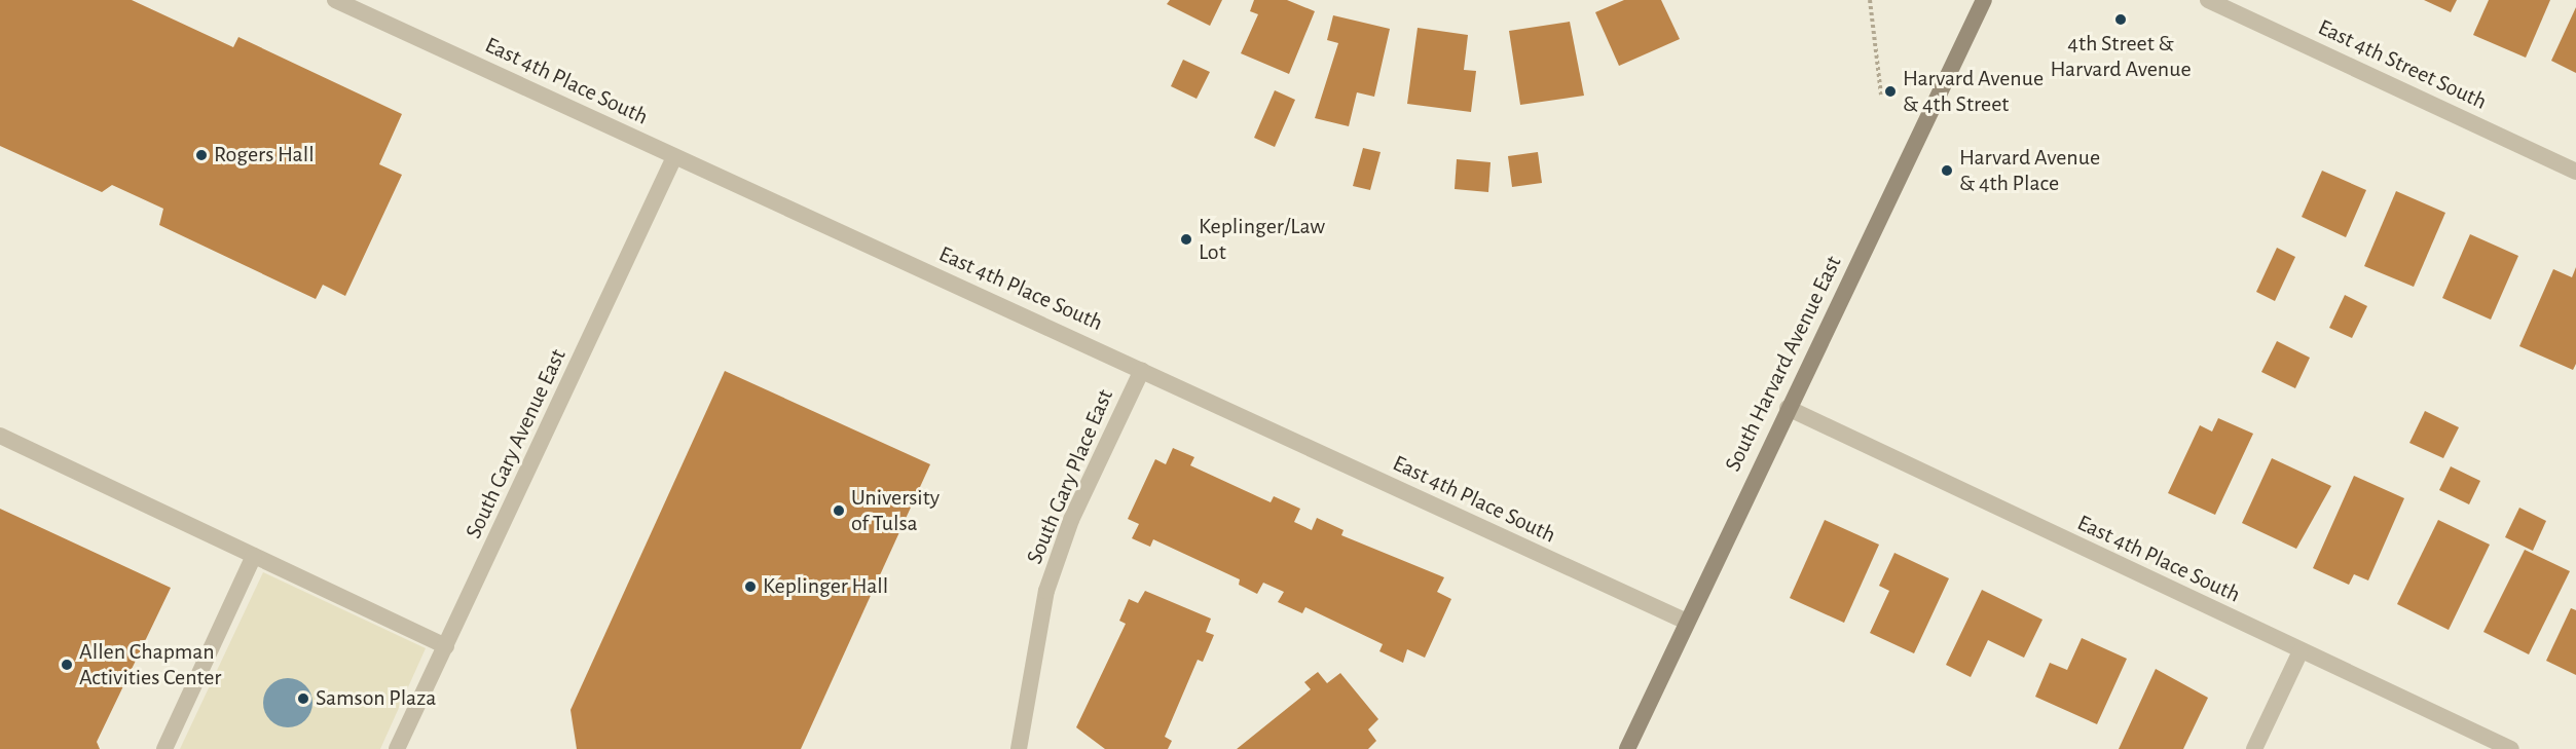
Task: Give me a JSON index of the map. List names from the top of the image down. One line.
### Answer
{"streets":{"main road":["South Harvard Avenue East"],"street":["East 4th Street South","East 4th Place South","South Gary Avenue East","South Gary Place East"]},"crossings":[["East 4th Place South","South Harvard Avenue East"],["East 4th Place South","South Gary Avenue East"],["East 4th Place South","South Gary Place East"]],"places":["4th Street & Harvard Avenue","Harvard Avenue & 4th Street","Rogers Hall","Harvard Avenue & 4th Place","Keplinger/Law Lot","University of Tulsa","Keplinger Hall","Allen Chapman Activities Center","Samson Plaza"]}
